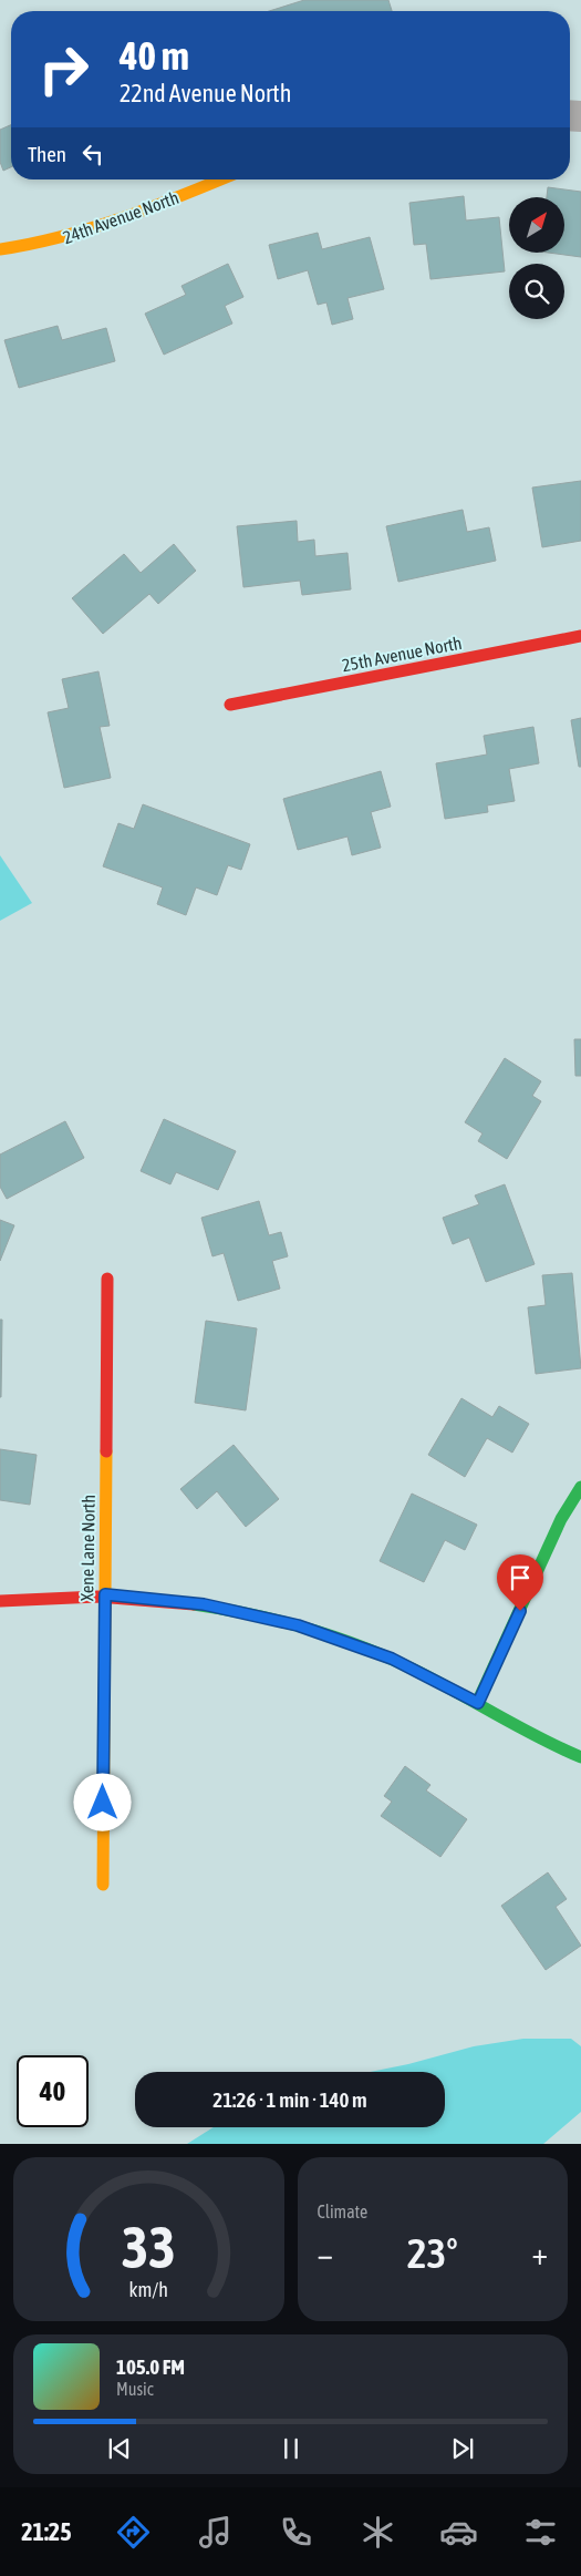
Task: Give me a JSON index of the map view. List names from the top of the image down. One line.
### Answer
{"streets":{"street":["24th Avenue North","25th Avenue North","Xene Lane North"]},"north":"top right","page":{"turn":["40 m","22nd Avenue North"],"then":"Then","limit":"40","trip":"21:26 · 1 min · 140 m","tile":"Climate","heat":["−","23°","+"],"song":["105.0 FM","Music"],"tabs":"21:25","gauge":["33","km/h"]}}
